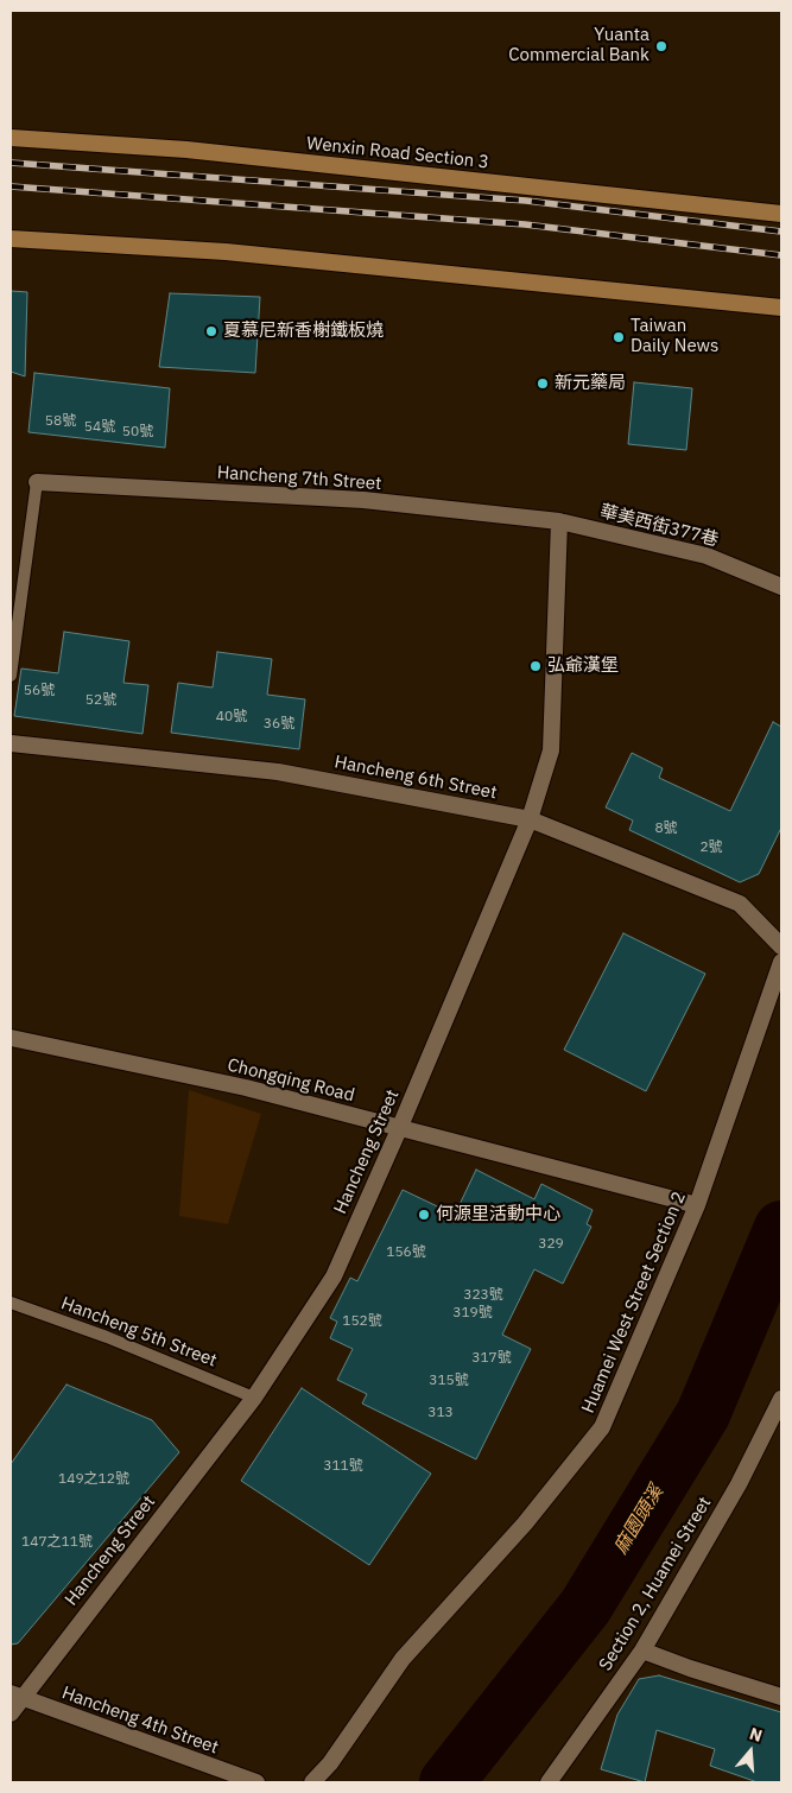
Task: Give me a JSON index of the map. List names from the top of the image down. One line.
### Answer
{"streets":{"main road":["Wenxin Road Section 3"],"street":["Hancheng 7th Street","華美西街377巷","Hancheng 6th Street","Chongqing Road","Hancheng Street","Huamei West Street Section 2","Section 2, Huamei Street","Hancheng 4th Street"],"lane":["Hancheng 5th Street"]},"crossings":[["Hancheng 7th Street","華美西街377巷"],["Hancheng 7th Street","Hancheng Street"],["華美西街377巷","Hancheng Street"],["Hancheng 6th Street","Hancheng Street"],["Chongqing Road","Hancheng Street"],["Chongqing Road","Huamei West Street Section 2"],["Hancheng Street","Hancheng 5th Street"],["Hancheng Street","Hancheng 4th Street"]],"water":["麻園頭溪"],"places":["Yuanta Commercial Bank","夏慕尼新香榭鐵板燒","Taiwan Daily News","新元藥局","弘爺漢堡","何源里活動中心"],"house_numbers":["58號","54號","50號","56號","52號","40號","36號","8號","2號","329","156號","323號","319號","152號","317號","315號","313","311號","149之12號","147之11號"],"north":"top"}
